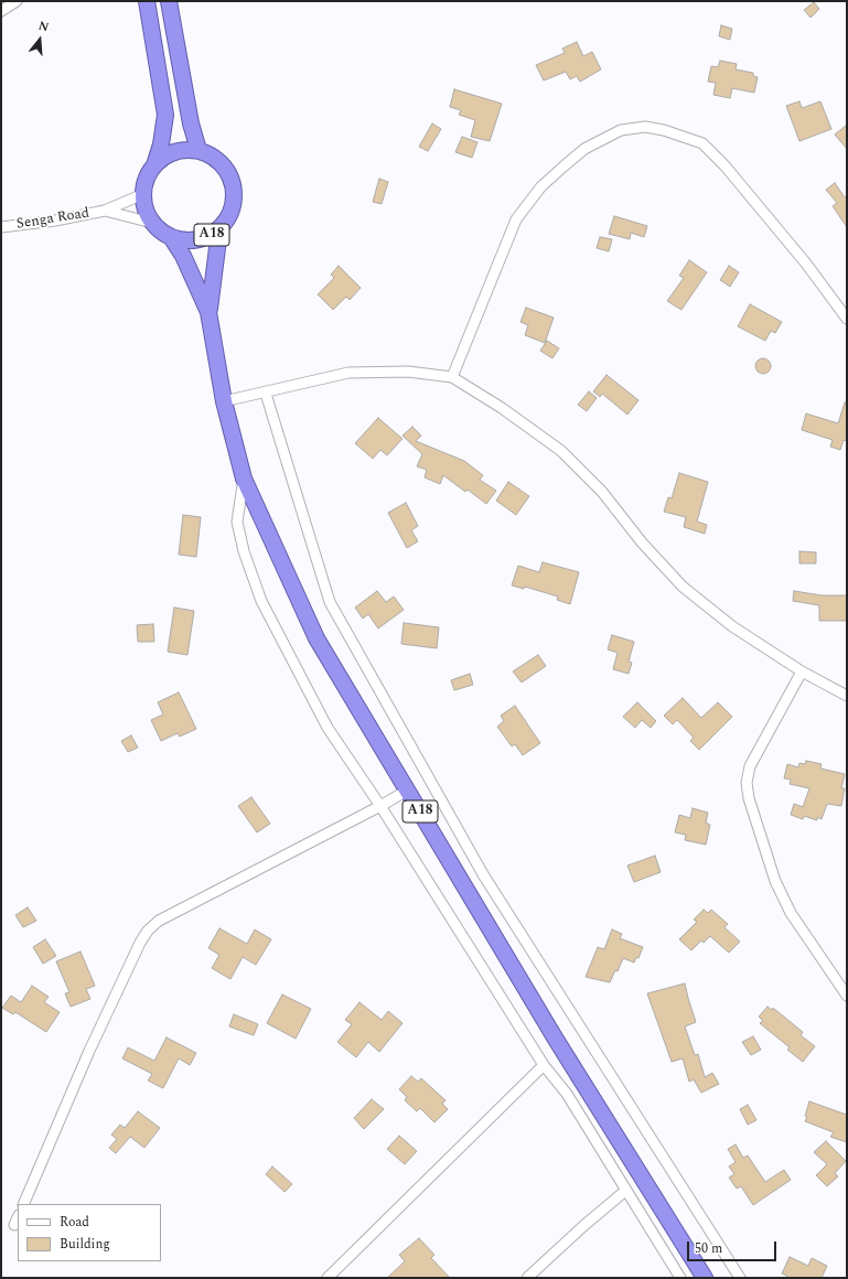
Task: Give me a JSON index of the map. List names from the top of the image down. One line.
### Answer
{"streets":{"highway":["A18"],"street":["Senga Road"]},"crossings":[["Senga Road","A18"]],"legend":["Road","Building"],"scale_bar":"50 m","north":"top"}
